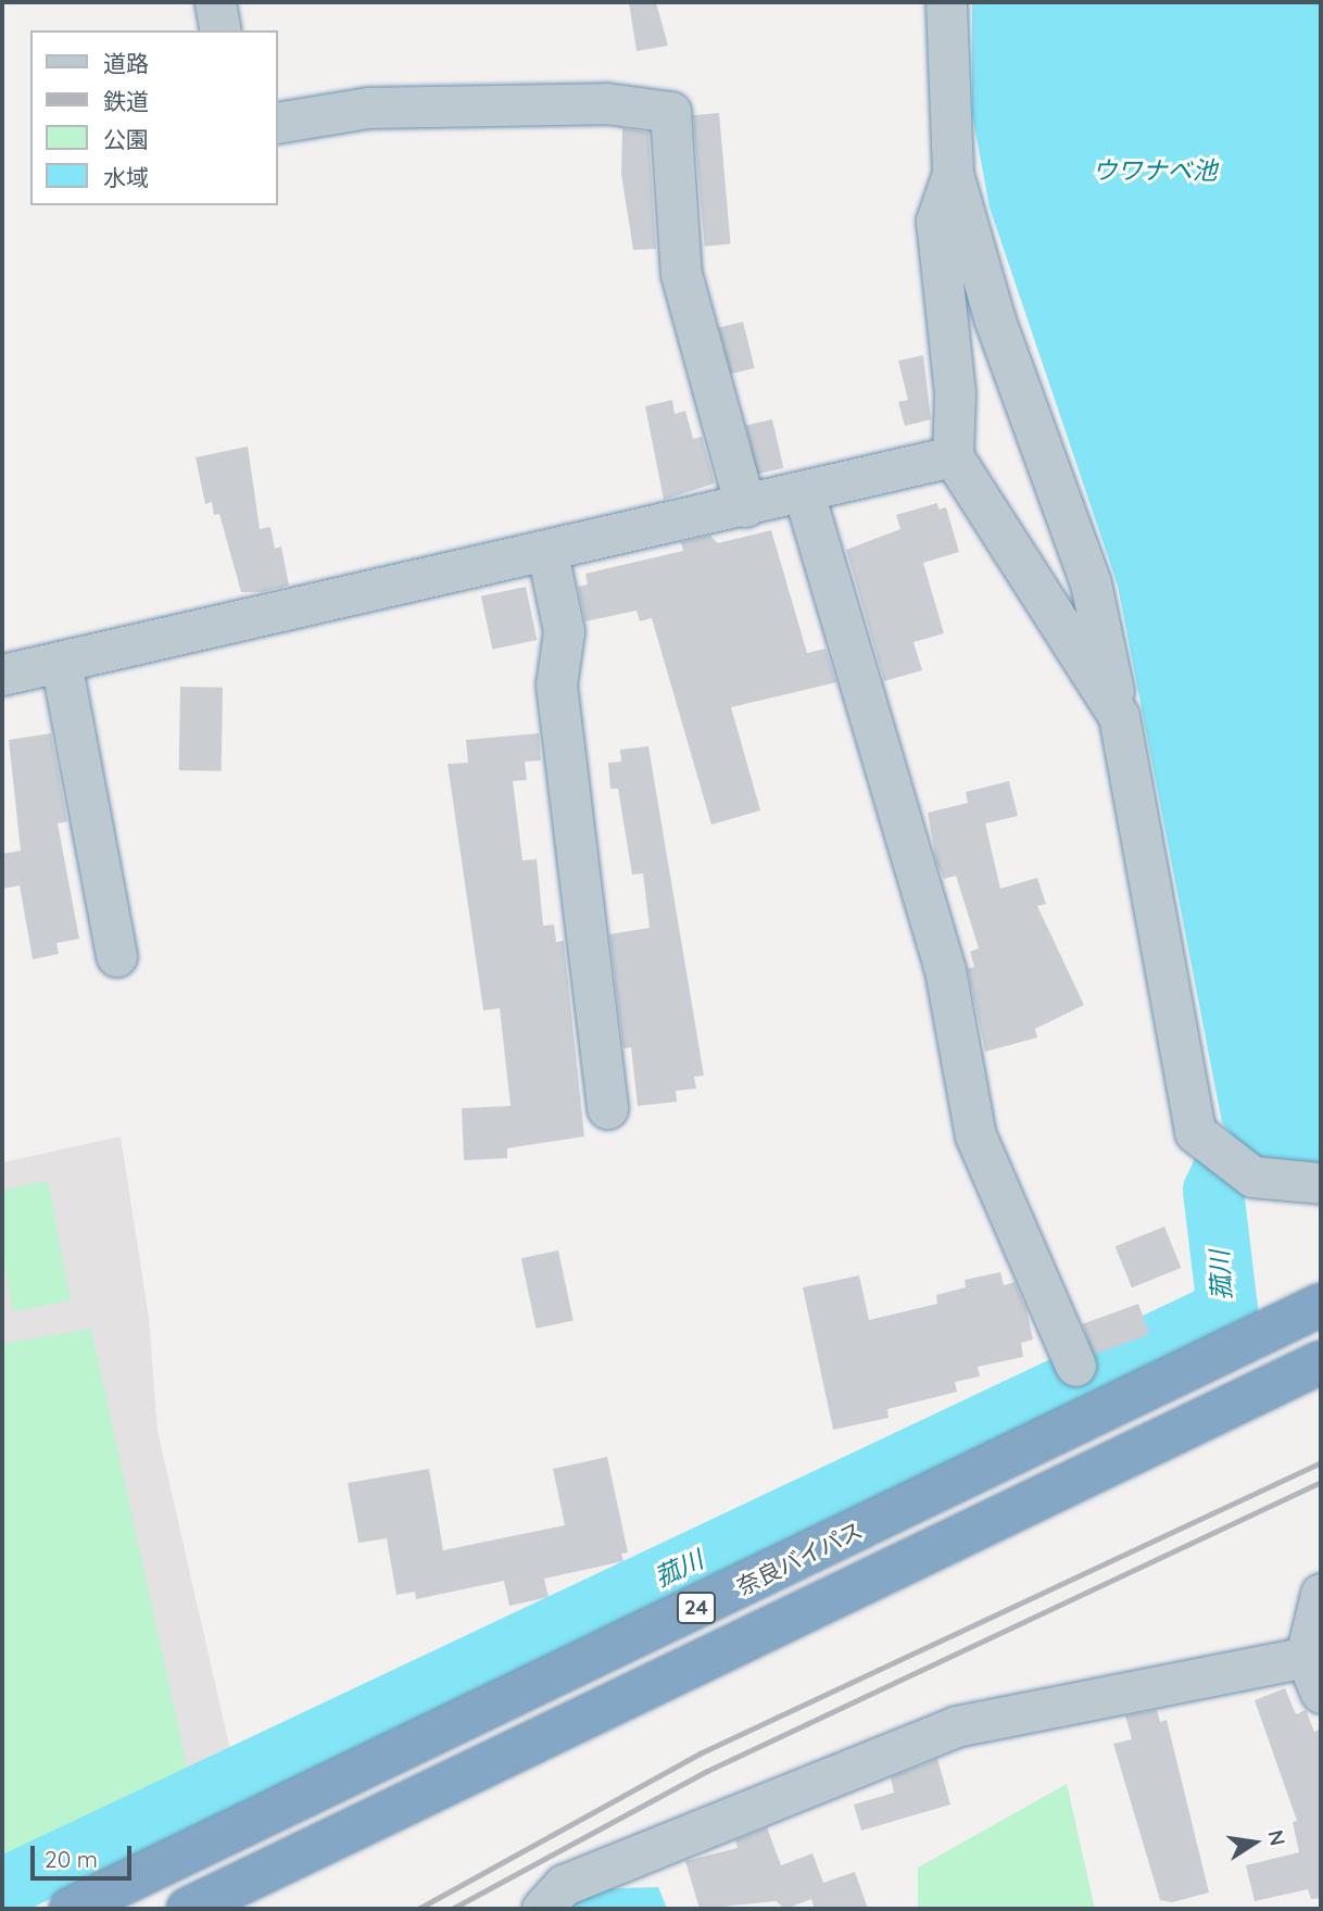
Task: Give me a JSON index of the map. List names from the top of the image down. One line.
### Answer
{"streets":{"highway":["奈良バイパス","24"]},"water":["ウワナベ池","菰川"],"legend":["道路","鉄道","公園","水域"],"scale_bar":"20 m","north":"right"}
